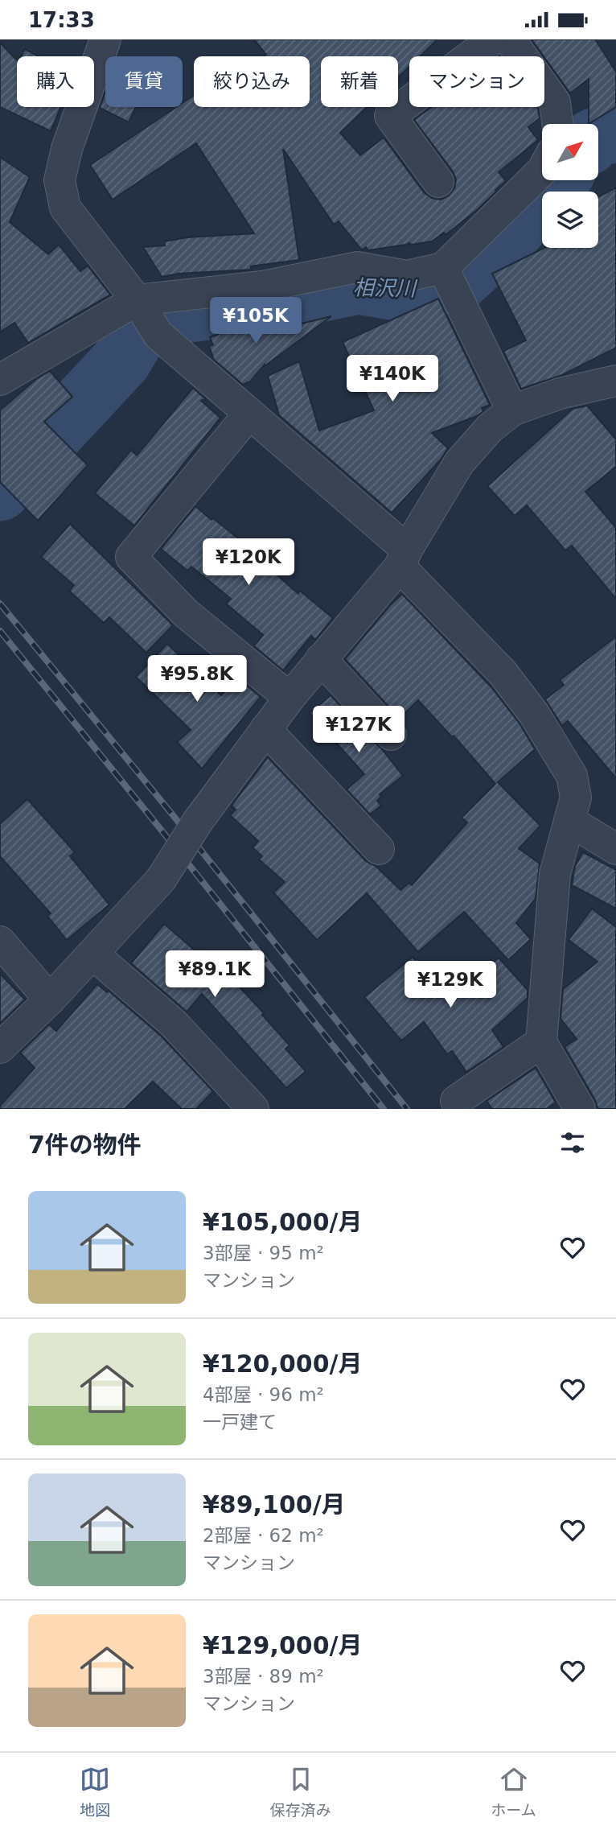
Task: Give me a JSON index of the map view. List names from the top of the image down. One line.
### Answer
{"water":["相沢川"],"north":"top right","page":{"status":"17:33","chip":["購入","賃貸","絞り込み","新着","マンション"],"price":["¥105K","¥140K","¥120K","¥95.8K","¥127K","¥89.1K","¥129K"],"heading":"7件の物件","list":[{"name":"¥105,000/月","note":"3部屋 · 95 m² · マンション"},{"name":"¥120,000/月","note":"4部屋 · 96 m² · 一戸建て"},{"name":"¥89,100/月","note":"2部屋 · 62 m² · マンション"},{"name":"¥129,000/月","note":"3部屋 · 89 m² · マンション"}],"tabs":["地図","保存済み","ホーム"]}}
